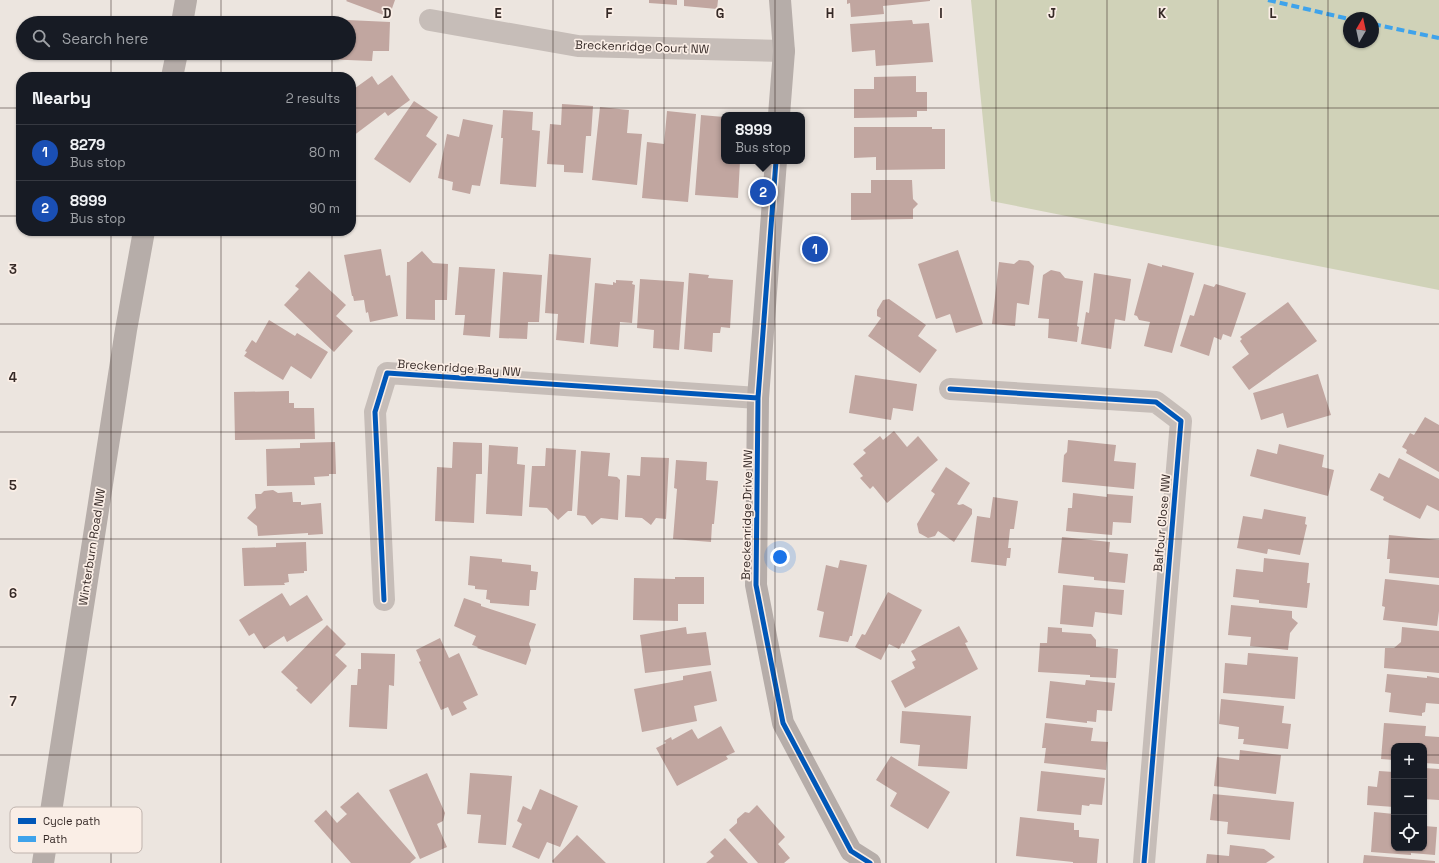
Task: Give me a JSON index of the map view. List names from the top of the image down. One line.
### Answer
{"streets":{"street":["Breckenridge Court NW","Breckenridge Bay NW","Breckenridge Drive NW","Balfour Close NW","Winterburn Road NW"]},"crossings":[["Breckenridge Bay NW","Breckenridge Drive NW"]],"legend":["Cycle path","Path"],"north":"top","page":{"search":"Search here","heading":["Nearby","2 results"],"popup":["8999","Bus stop"],"list":[{"mark":"1","name":"8279","note":"Bus stop","value":"80 m"},{"mark":"2","name":"8999","note":"Bus stop","value":"90 m"}],"pins":["2","1"],"map_buttons":["+","−"]},"grid":{"columns":["D","E","F","G","H","I","J","K","L"],"rows":["3","4","5","6","7"]}}
